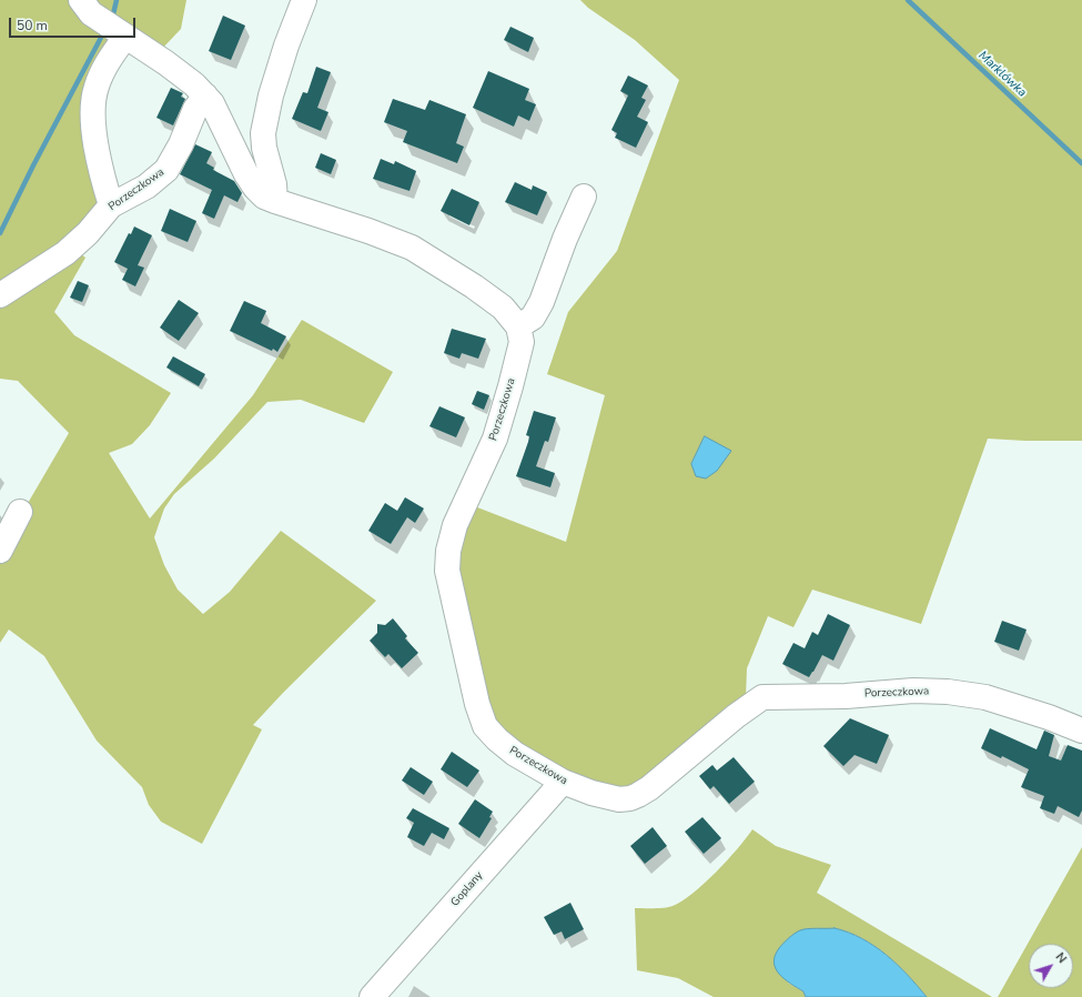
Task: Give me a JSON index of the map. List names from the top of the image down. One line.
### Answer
{"streets":{"street":["Porzeczkowa","Goplany"]},"crossings":[["Porzeczkowa","Goplany"]],"water":["Marklówka"],"scale_bar":"50 m","north":"top right"}
